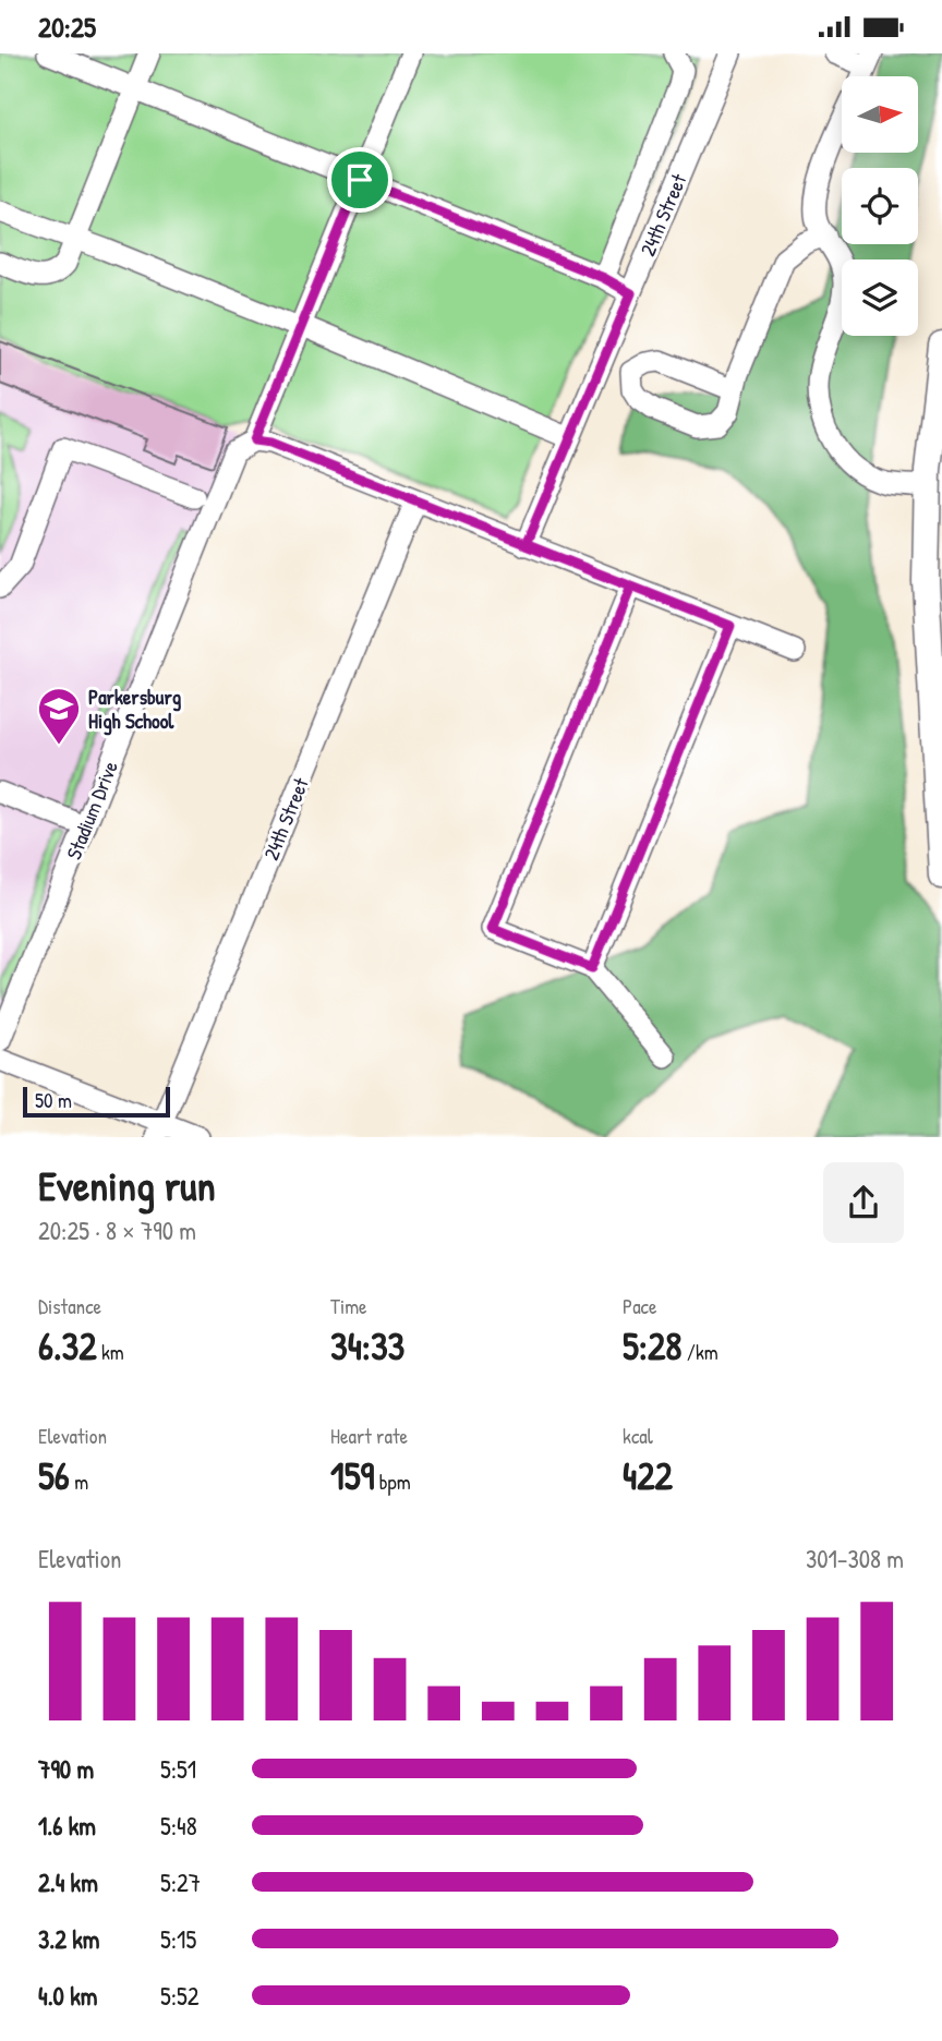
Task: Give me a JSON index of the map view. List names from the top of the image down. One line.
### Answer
{"streets":{"street":["24th Street","Stadium Drive"]},"places":{"school or university":["Parkersburg High School"]},"scale_bar":"50 m","north":"right","page":{"status":"20:25","scale":"50 m","heading":["Evening run","20:25 · 8 × 790 m"],"stats":[["Distance","6.32 km"],["Time","34:33"],["Pace","5:28 /km"],["Elevation","56 m"],["Heart rate","159 bpm"],["kcal","422"]],"chart":["Elevation","301–308 m"],"list":[{"name":"790 m","note":"5:51"},{"name":"1.6 km","note":"5:48"},{"name":"2.4 km","note":"5:27"},{"name":"3.2 km","note":"5:15"},{"name":"4.0 km","note":"5:52"}]}}
